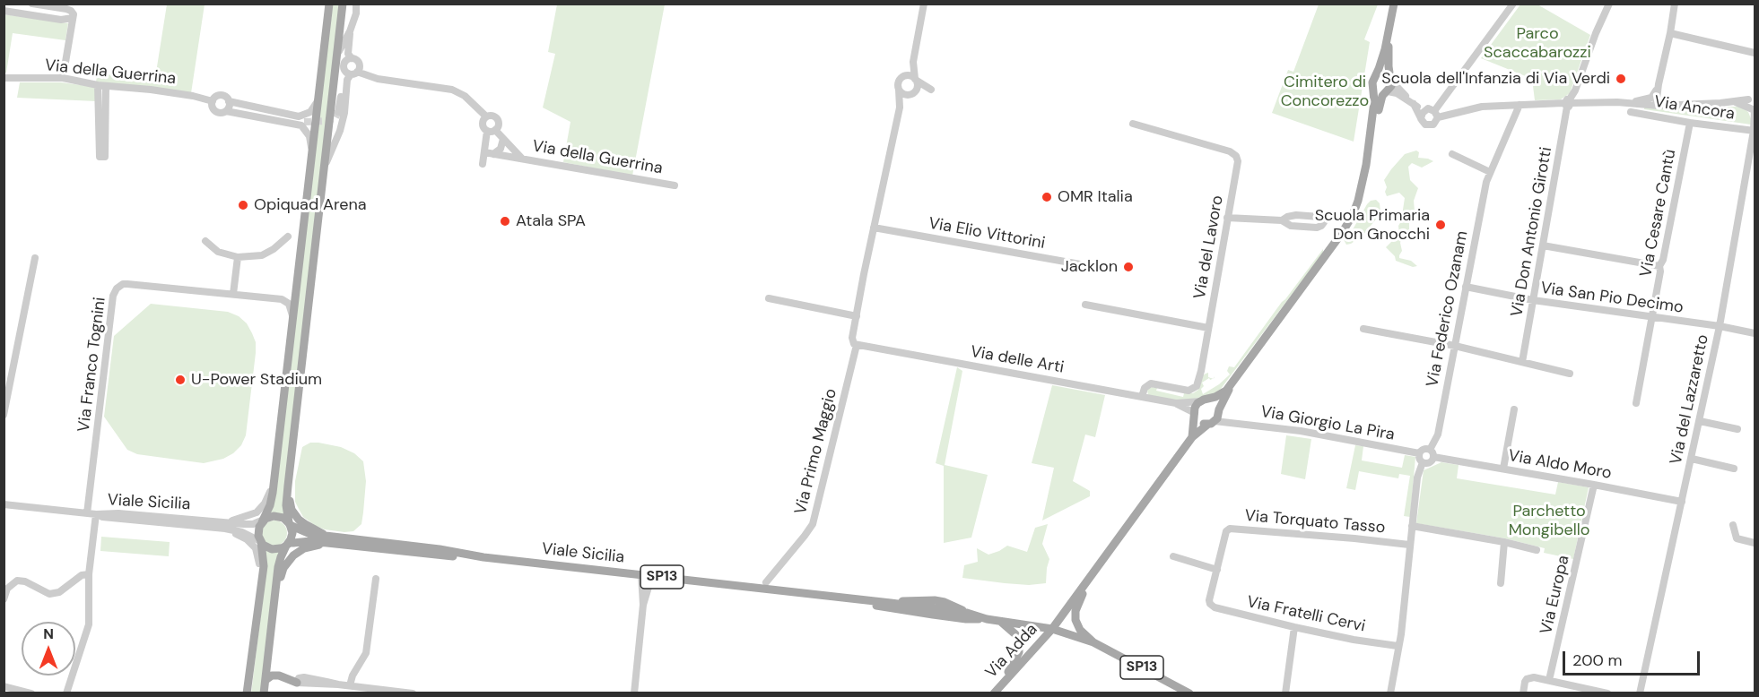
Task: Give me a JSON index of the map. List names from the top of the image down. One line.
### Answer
{"streets":{"main road":["Viale Sicilia","SP13","Via Adda"],"street":["Via della Guerrina","Via Ancora","Via Cesare Cantù","Via Don Antonio Girotti","Via Elio Vittorini","Via del Lavoro","Via San Pio Decimo","Via Federico Ozanam","Via delle Arti","Via Franco Tognini","Via del Lazzaretto","Via Giorgio La Pira","Via Primo Maggio","Via Aldo Moro","Via Torquato Tasso","Via Europa","Via Fratelli Cervi"]},"crossings":[["Via Ancora","Via Cesare Cantù"],["Via Ancora","Via del Lazzaretto"],["Via Cesare Cantù","Via San Pio Decimo"],["Via Don Antonio Girotti","Via San Pio Decimo"],["Via Elio Vittorini","Via Primo Maggio"],["Via del Lavoro","Via delle Arti"],["Via San Pio Decimo","Via Federico Ozanam"],["Via San Pio Decimo","Via del Lazzaretto"],["Via Federico Ozanam","Via Giorgio La Pira"],["Via Federico Ozanam","Via Aldo Moro"],["Via delle Arti","Via Giorgio La Pira"],["Via delle Arti","Via Primo Maggio"],["Via Franco Tognini","Viale Sicilia"],["Via del Lazzaretto","Via Aldo Moro"],["Via Giorgio La Pira","Via Aldo Moro"],["Via Aldo Moro","Via Europa"],["Viale Sicilia","SP13"],["Viale Sicilia","Via Adda"],["Via Torquato Tasso","Via Fratelli Cervi"],["SP13","Via Adda"]],"parks":["Parco Scaccabarozzi","Cimitero di Concorezzo","Parchetto Mongibello"],"places":["Scuola dell'Infanzia di Via Verdi","OMR Italia","Opiquad Arena","Atala SPA","Scuola Primaria Don Gnocchi","Jacklon","U-Power Stadium"],"scale_bar":"200 m","north":"top"}
